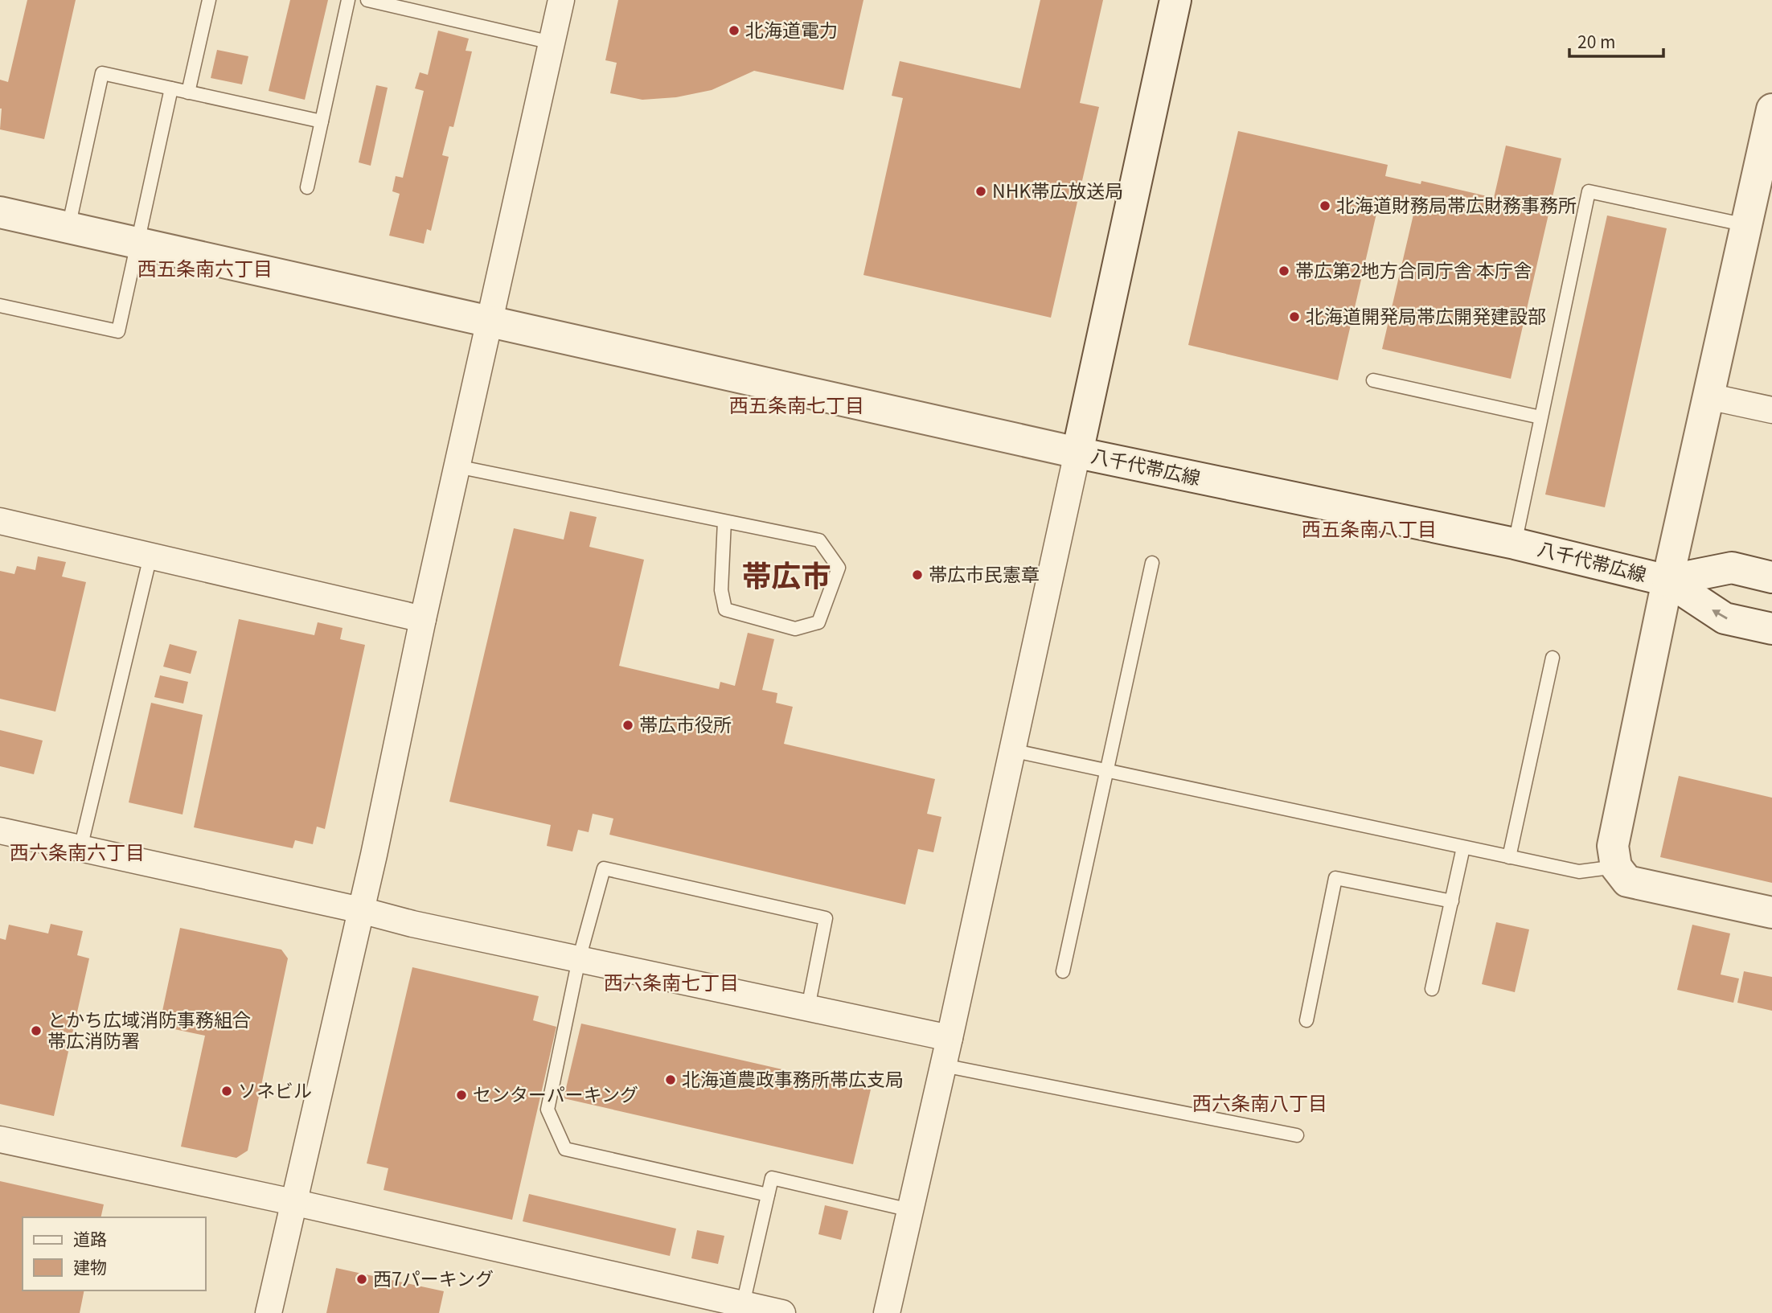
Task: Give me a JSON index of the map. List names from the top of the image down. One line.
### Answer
{"streets":{"street":["八千代帯広線"]},"districts":["西五条南六丁目","西五条南七丁目","西五条南八丁目","帯広市","西六条南六丁目","西六条南七丁目","西六条南八丁目"],"places":["北海道電力","NHK帯広放送局","北海道財務局帯広財務事務所","帯広第2地方合同庁舎 本庁舎","北海道開発局帯広開発建設部","帯広市民憲章","帯広市役所","とかち広域消防事務組合 帯広消防署","北海道農政事務所帯広支局","ソネビル","センターパーキング","西7パーキング"],"legend":["道路","建物"],"scale_bar":"20 m"}
